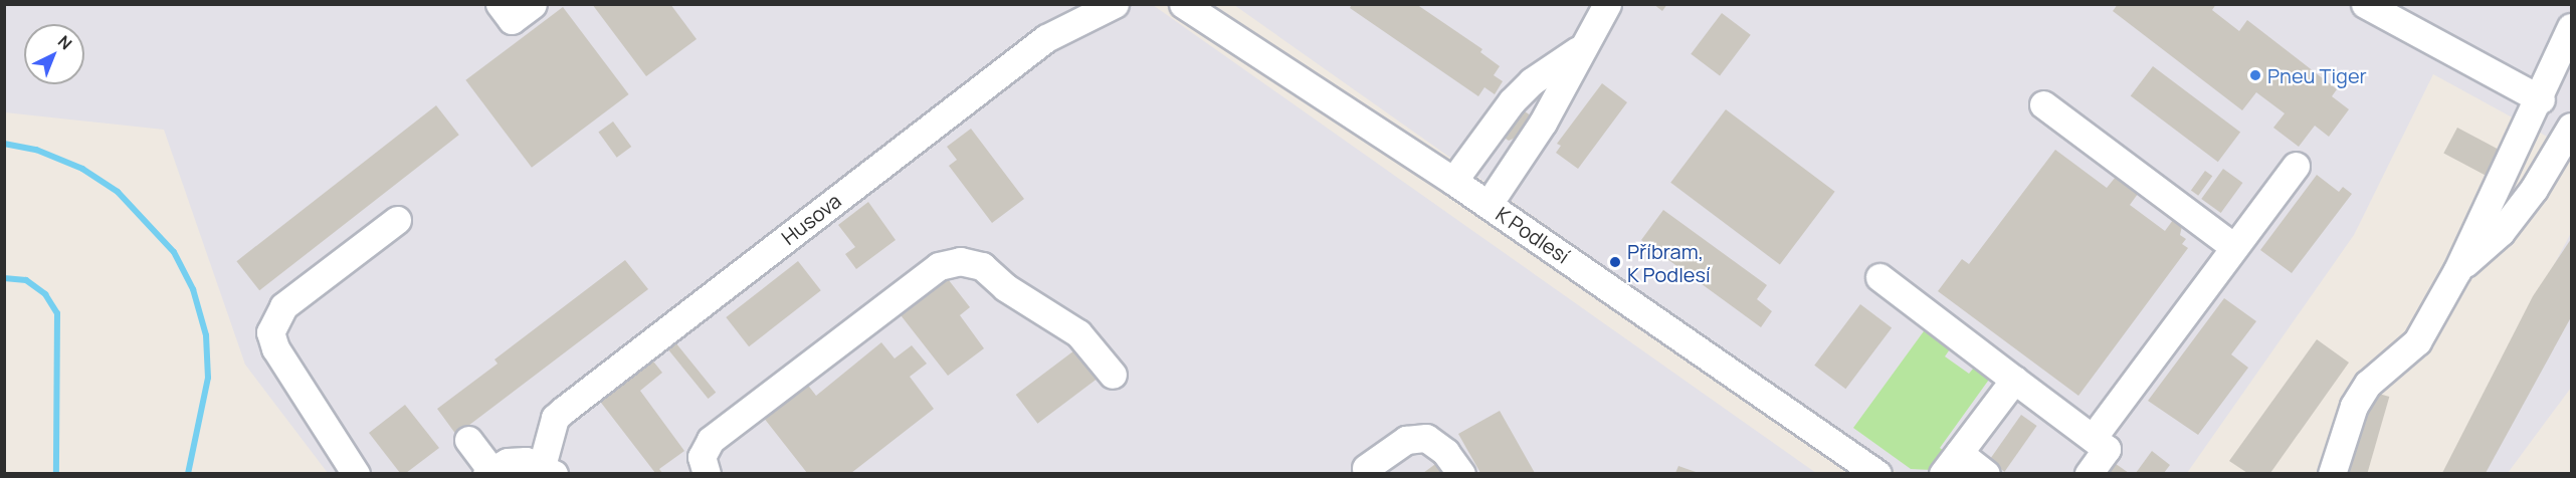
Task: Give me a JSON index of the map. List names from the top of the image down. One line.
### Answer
{"streets":{"street":["Husova","K Podlesí"]},"places":["Pneu Tiger","Příbram, K Podlesí"],"north":"top right"}
